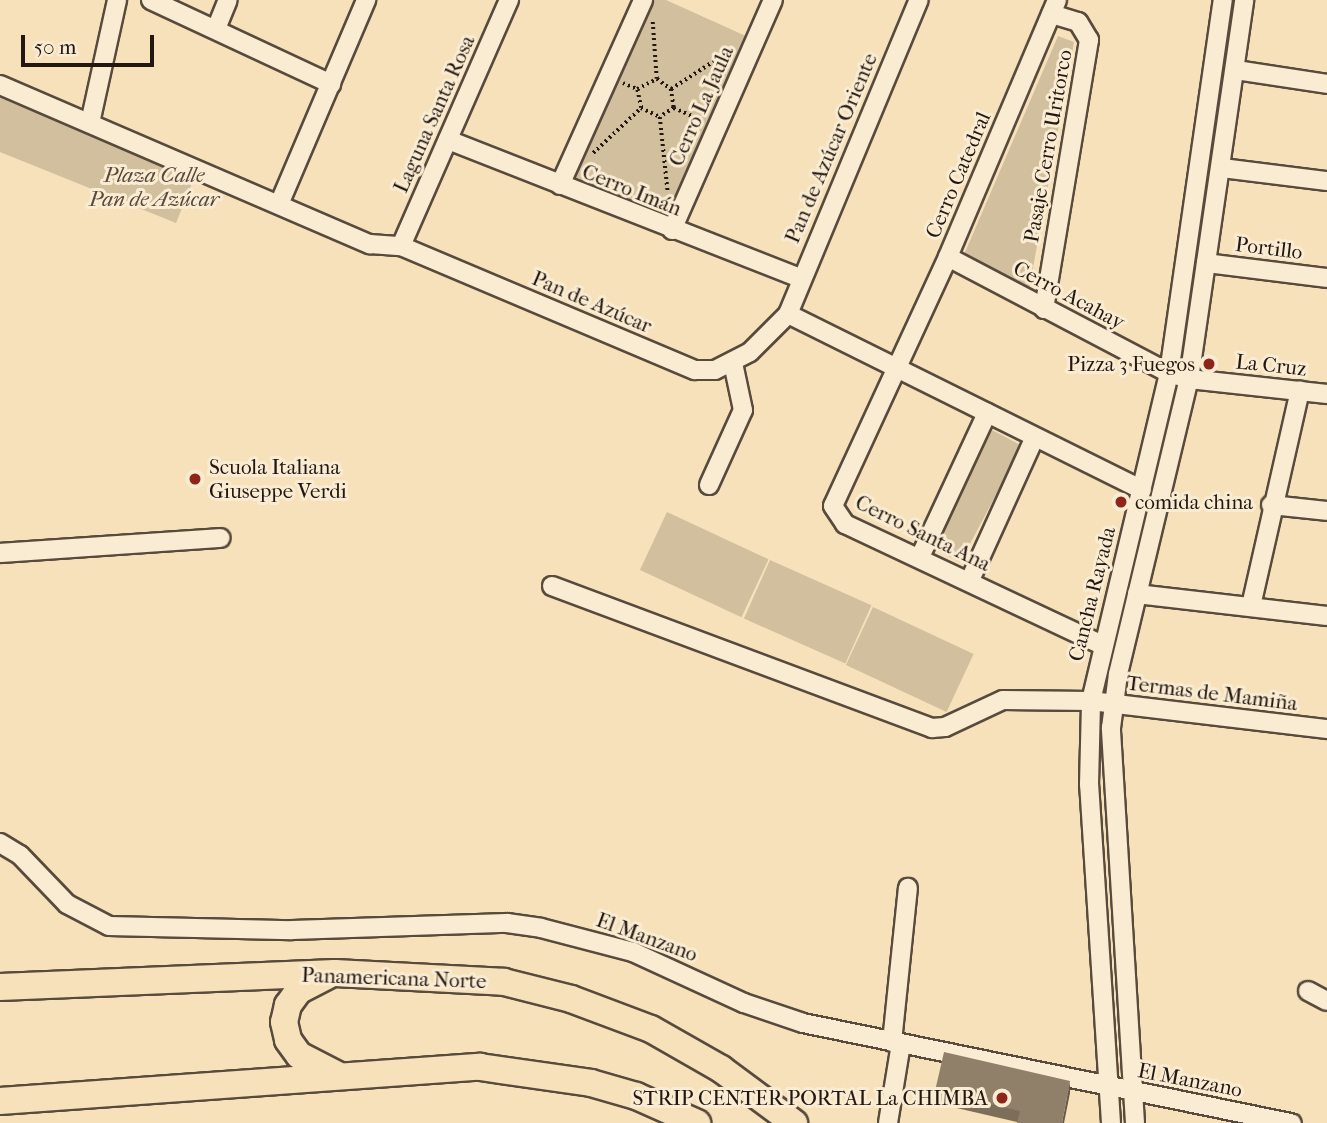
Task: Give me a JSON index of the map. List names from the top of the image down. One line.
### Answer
{"streets":{"highway":["Panamericana Norte"],"street":["Cerro La Jaula","Laguna Santa Rosa","Pasaje Cerro Uritorco","Pan de Azúcar Oriente","Cerro Catedral","Cerro Imán","Portillo","Cerro Acahay","Pan de Azúcar","La Cruz","Cerro Santa Ana","Cancha Rayada","Termas de Mamiña","El Manzano"]},"crossings":[["Cerro La Jaula","Cerro Imán"],["Laguna Santa Rosa","Cerro Imán"],["Laguna Santa Rosa","Pan de Azúcar"],["Pasaje Cerro Uritorco","Cerro Catedral"],["Pasaje Cerro Uritorco","Cerro Acahay"],["Pan de Azúcar Oriente","Cerro Imán"],["Pan de Azúcar Oriente","Pan de Azúcar"],["Cerro Catedral","Cerro Acahay"],["Cerro Catedral","Cerro Santa Ana"],["Portillo","Cancha Rayada"],["Cerro Acahay","La Cruz"],["Cerro Acahay","Cancha Rayada"],["La Cruz","Cancha Rayada"],["Cerro Santa Ana","Cancha Rayada"],["Cancha Rayada","Termas de Mamiña"],["Cancha Rayada","El Manzano"]],"parks":["Plaza Calle Pan de Azúcar"],"places":["Pizza 3 Fuegos","Scuola Italiana Giuseppe Verdi","comida china","STRIP CENTER PORTAL La CHIMBA"],"scale_bar":"50 m"}
